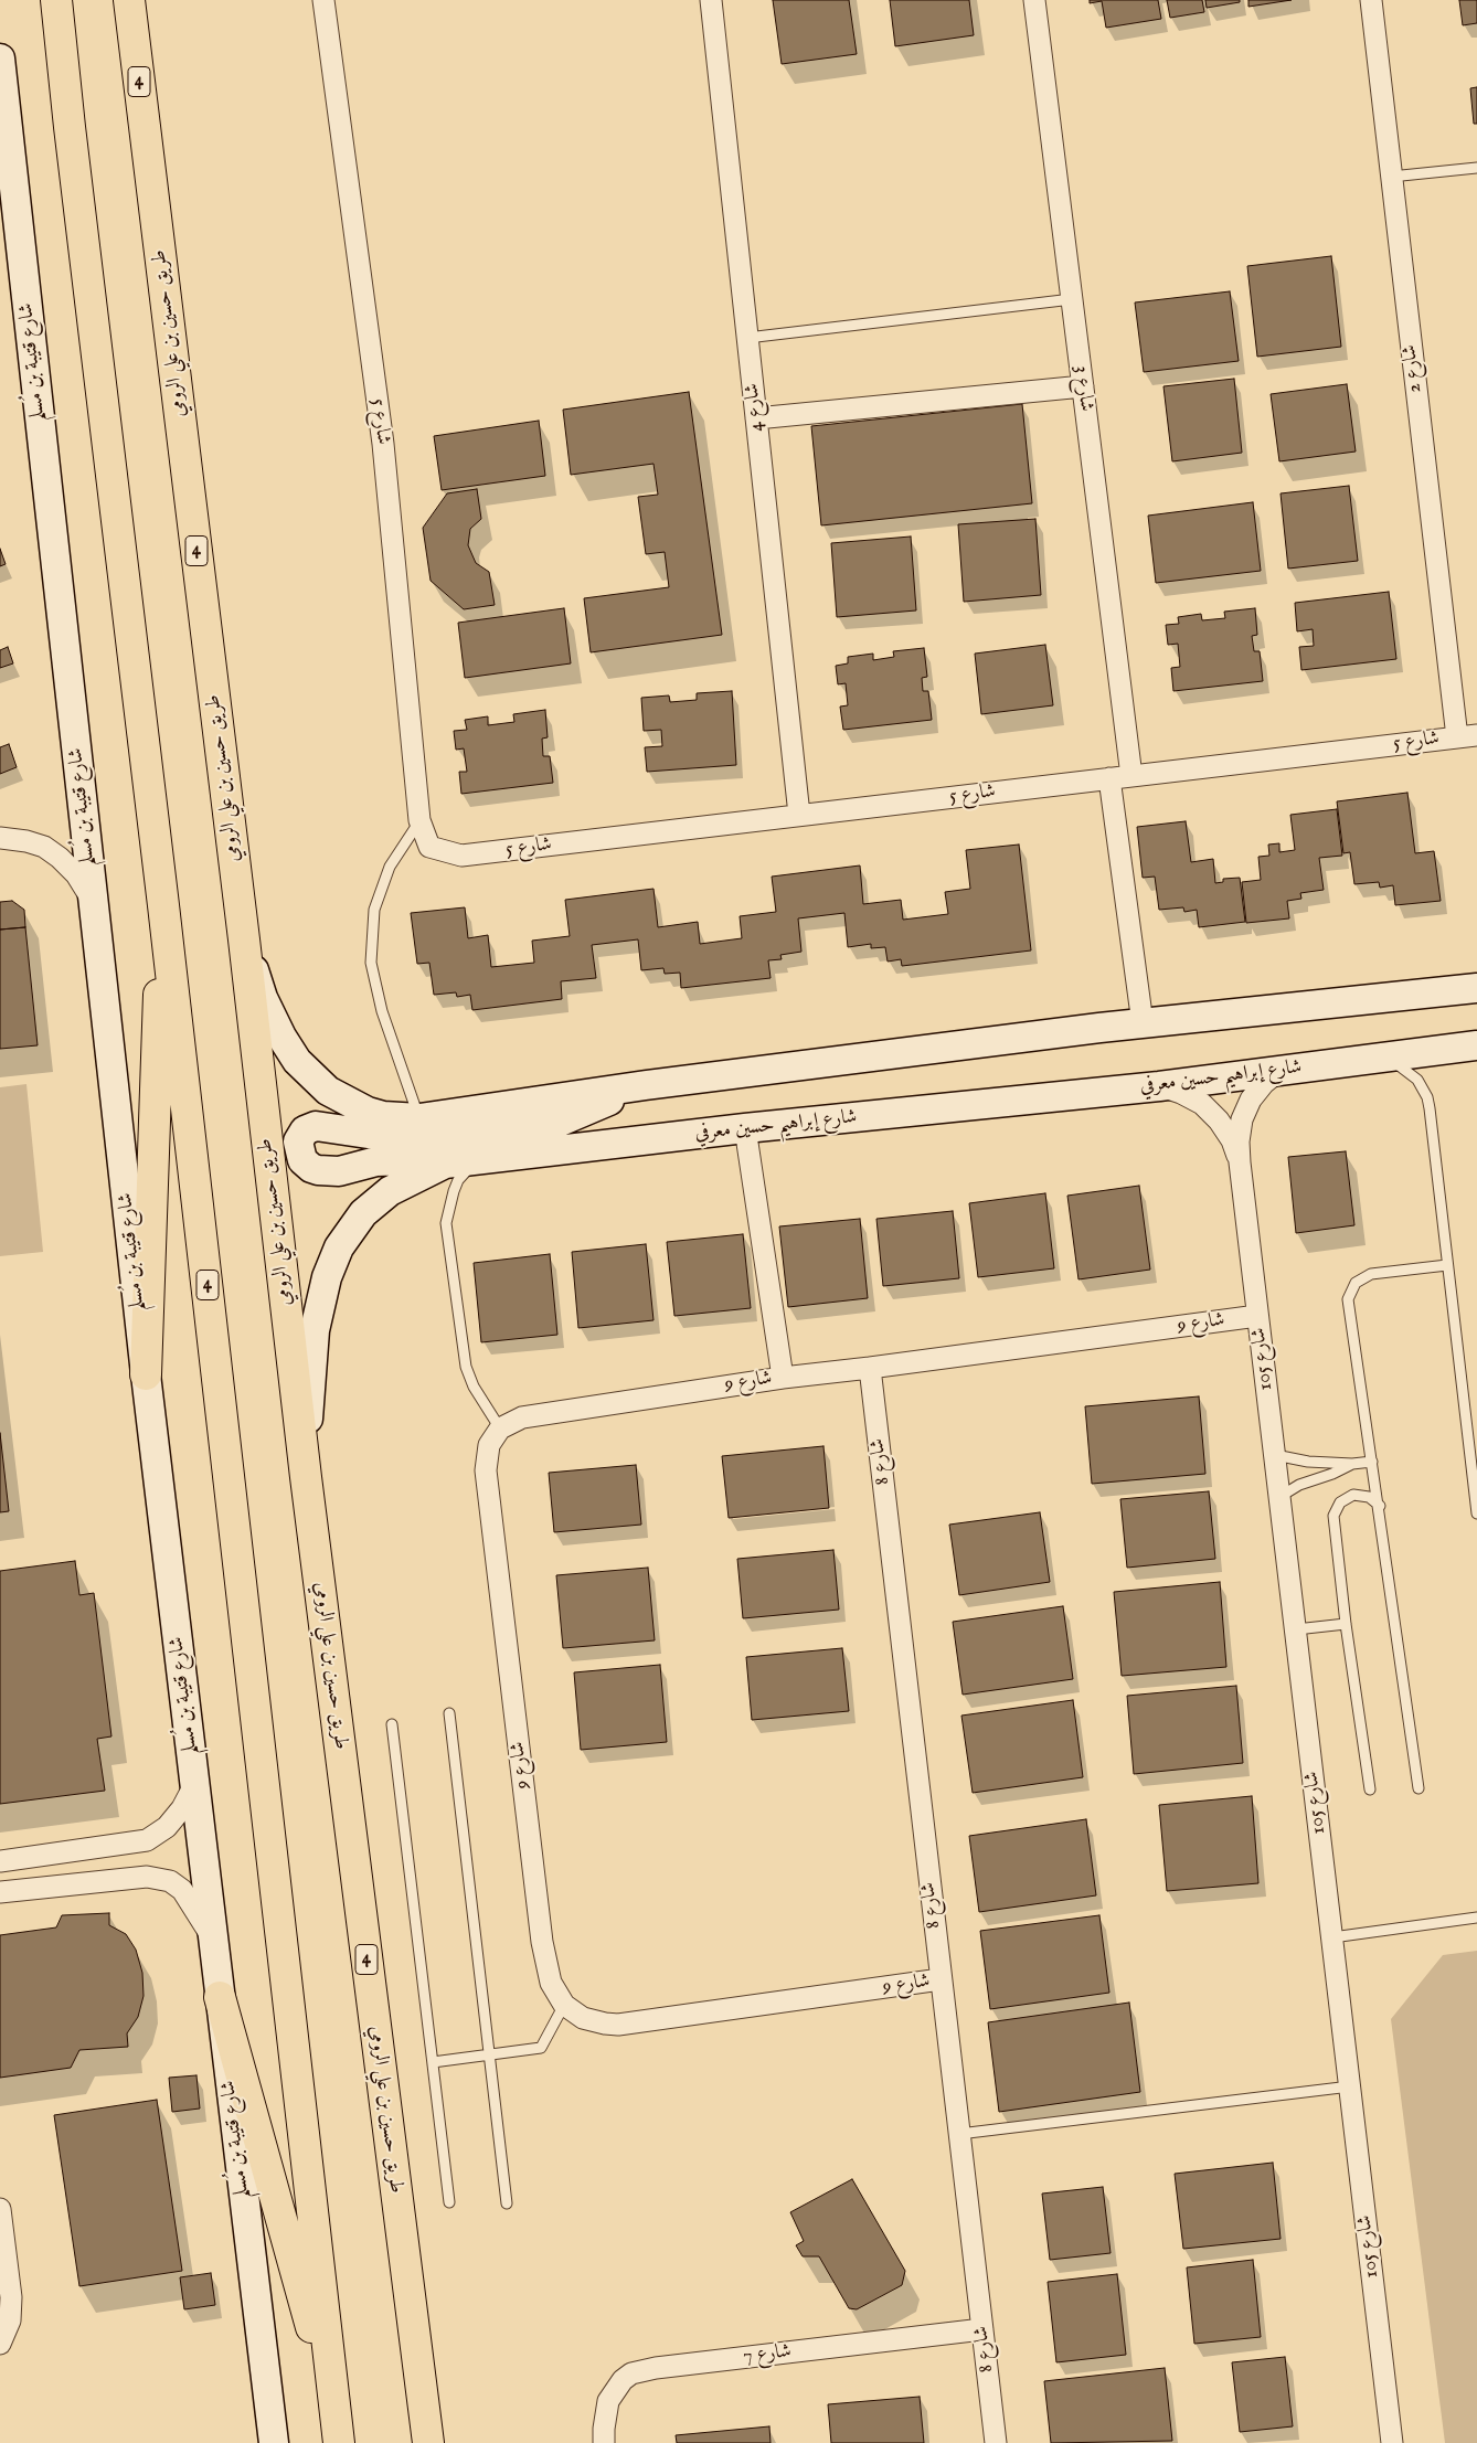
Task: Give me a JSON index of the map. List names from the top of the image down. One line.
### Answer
{"streets":{"highway":["4","طريق حسين بن علي الرومي"],"street":["شارع قتيبة بن مُسلم","شارع 2","شارع 3","شارع 4","شارع 5","شارع إبراهيم حسين معرفي","شارع 9","شارع 105","شارع 8","شارع 7"]},"crossings":[["طريق حسين بن علي الرومي","شارع إبراهيم حسين معرفي"],["شارع 2","شارع 5"],["شارع 3","شارع 5"],["شارع 4","شارع 5"],["شارع إبراهيم حسين معرفي","شارع 9"],["شارع إبراهيم حسين معرفي","شارع 105"],["شارع 9","شارع 105"],["شارع 9","شارع 8"],["شارع 8","شارع 7"]]}
